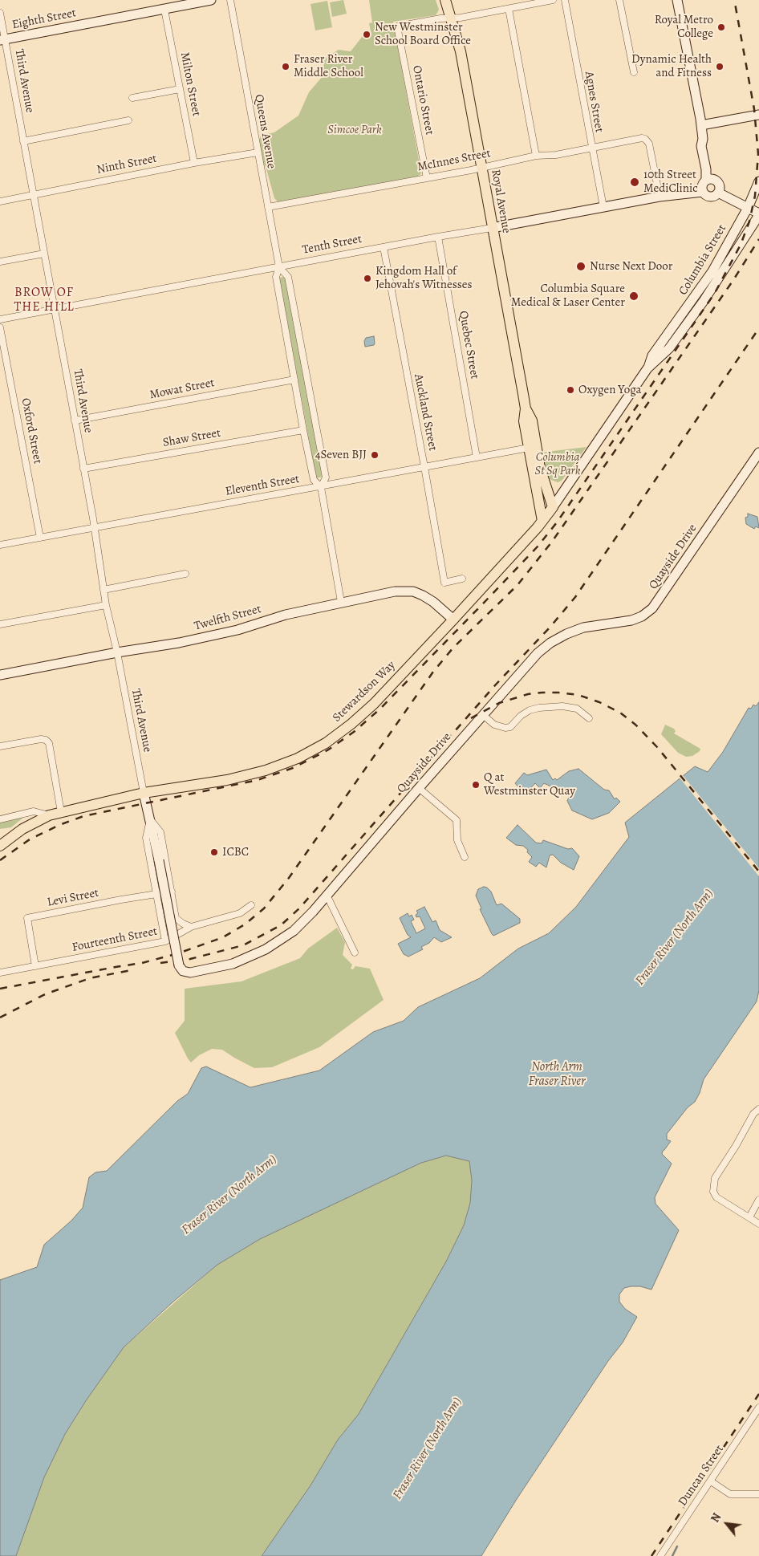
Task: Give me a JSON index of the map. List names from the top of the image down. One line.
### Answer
{"streets":{"main road":["Royal Avenue","Stewardson Way"],"street":["Eighth Street","Third Avenue","Milton Street","Ontario Street","Agnes Street","Queens Avenue","McInnes Street","Ninth Street","Tenth Street","Columbia Street","Quebec Street","Mowat Street","Auckland Street","Oxford Street","Shaw Street","Eleventh Street","Quayside Drive","Twelfth Street","Levi Street","Fourteenth Street","Duncan Street"]},"crossings":[["Eighth Street","Third Avenue"],["Eighth Street","Milton Street"],["Third Avenue","Ninth Street"],["Third Avenue","Tenth Street"],["Third Avenue","Mowat Street"],["Third Avenue","Shaw Street"],["Third Avenue","Eleventh Street"],["Third Avenue","Quayside Drive"],["Third Avenue","Twelfth Street"],["Third Avenue","Stewardson Way"],["Milton Street","Ninth Street"],["Ontario Street","McInnes Street"],["Ontario Street","Royal Avenue"],["Agnes Street","McInnes Street"],["Agnes Street","Tenth Street"],["Queens Avenue","McInnes Street"],["Queens Avenue","Ninth Street"],["Queens Avenue","Tenth Street"],["Queens Avenue","Mowat Street"],["Queens Avenue","Shaw Street"],["Queens Avenue","Eleventh Street"],["Queens Avenue","Twelfth Street"],["McInnes Street","Royal Avenue"],["McInnes Street","Tenth Street"],["Royal Avenue","Tenth Street"],["Royal Avenue","Columbia Street"],["Royal Avenue","Eleventh Street"],["Royal Avenue","Stewardson Way"],["Tenth Street","Quebec Street"],["Tenth Street","Auckland Street"],["Columbia Street","Stewardson Way"],["Quebec Street","Eleventh Street"],["Auckland Street","Eleventh Street"],["Oxford Street","Eleventh Street"],["Quayside Drive","Stewardson Way"],["Twelfth Street","Stewardson Way"],["Levi Street","Fourteenth Street"]],"districts":["BROW OF THE HILL"],"water":["Fraser River (North Arm)","North Arm Fraser River"],"parks":["Simcoe Park","Columbia St Sq Park"],"places":["Royal Metro College","New Westminster School Board Office","Fraser River Middle School","Dynamic Health and Fitness","10th Street MediClinic","Nurse Next Door","Kingdom Hall of Jehovah's Witnesses","Columbia Square Medical & Laser Center","Oxygen Yoga","4Seven BJJ","Q at Westminster Quay","ICBC"],"north":"top left"}
